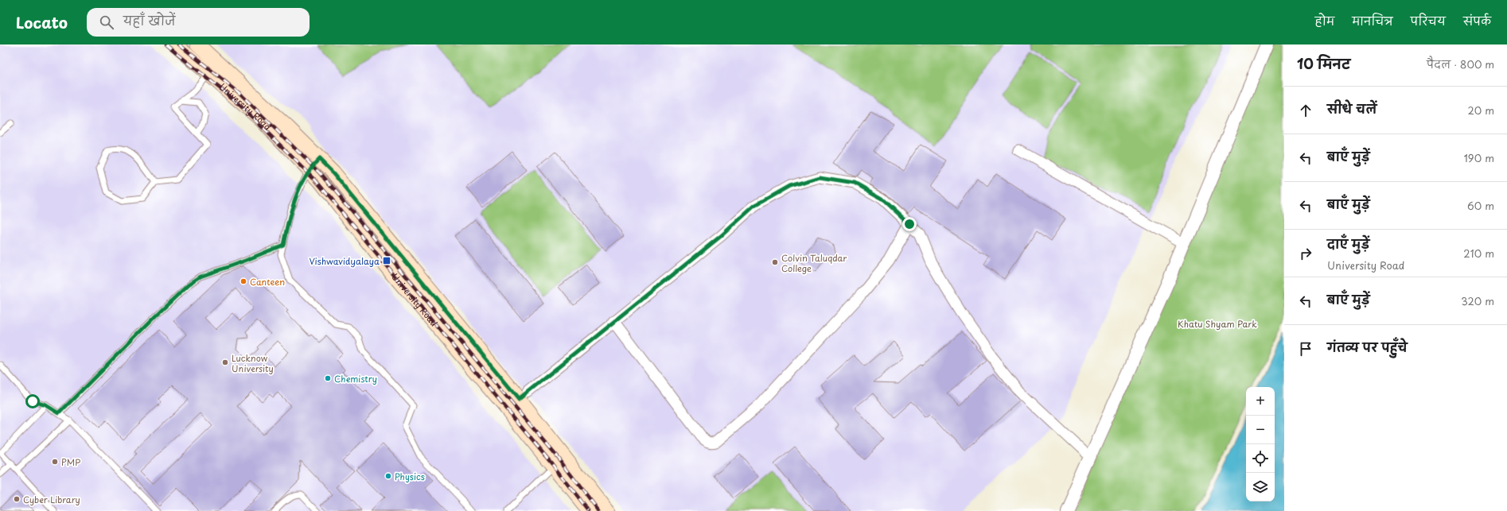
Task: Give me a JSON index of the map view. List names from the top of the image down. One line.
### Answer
{"streets":{"main road":["University Road"]},"parks":["Khatu Shyam Park"],"places":{"transit":["Vishwavidyalaya"],"other":["Colvin Taluqdar College","Canteen","Lucknow University","Chemistry","PMP","Physics","Cyber Library"]},"page":{"header":"Locato","search":"यहाँ खोजें","nav":["होम","मानचित्र","परिचय","संपर्क"],"heading":["10 मिनट","पैदल · 800 m"],"list":[["सीधे चलें","20 m"],["बाएँ मुड़ें","190 m"],["बाएँ मुड़ें","60 m"],["दाएँ मुड़ें","University Road","210 m"],["बाएँ मुड़ें","320 m"],"गंतव्य पर पहुँचे"],"map_buttons":["+","−"]}}
